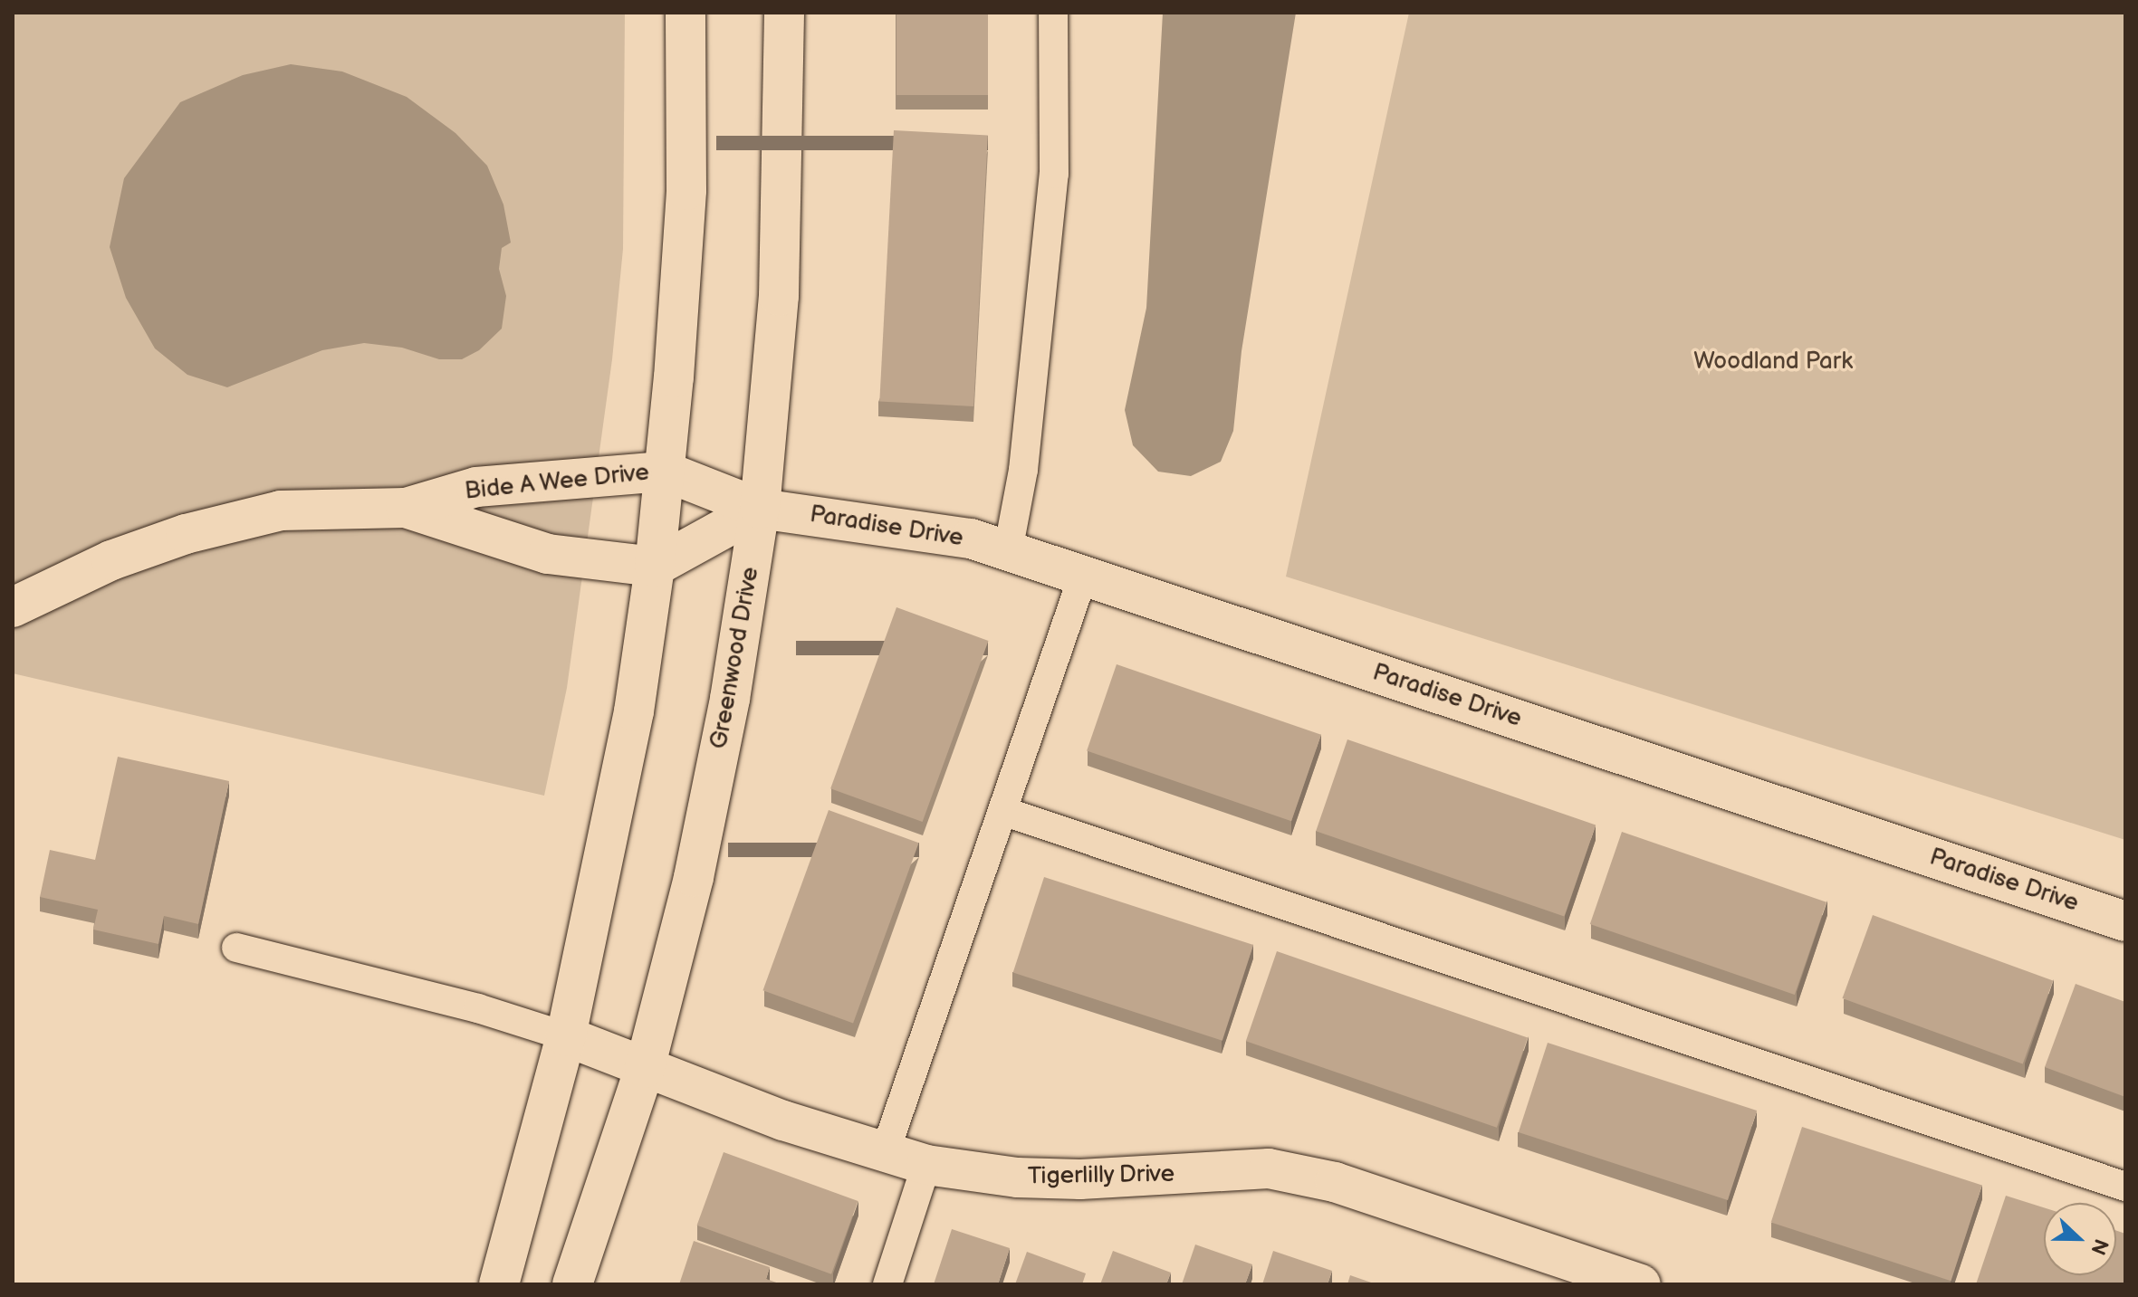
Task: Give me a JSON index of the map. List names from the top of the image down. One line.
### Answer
{"streets":{"street":["Bide A Wee Drive","Paradise Drive","Greenwood Drive","Tigerlilly Drive"]},"crossings":[["Bide A Wee Drive","Paradise Drive"],["Bide A Wee Drive","Greenwood Drive"],["Paradise Drive","Greenwood Drive"],["Greenwood Drive","Tigerlilly Drive"]],"parks":["Woodland Park"],"north":"right"}
